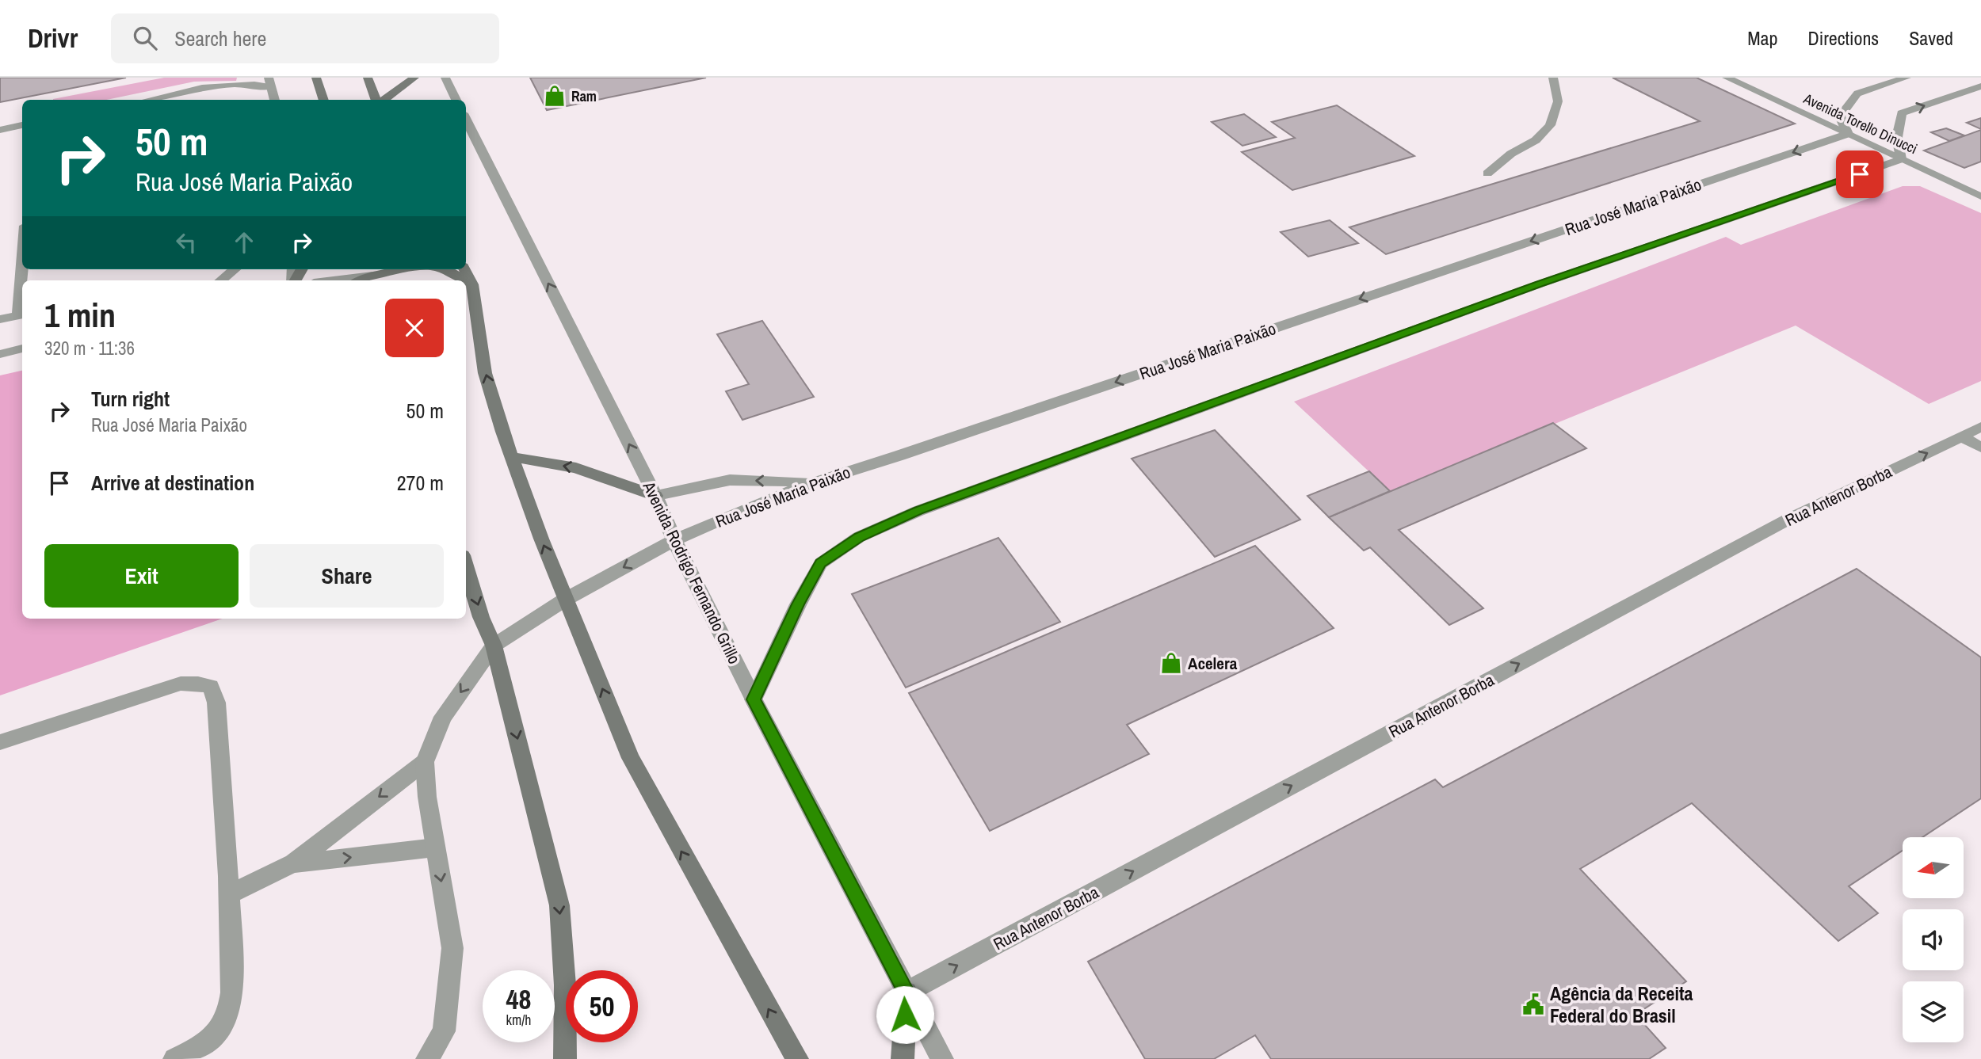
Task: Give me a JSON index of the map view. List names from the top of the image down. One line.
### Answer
{"streets":{"street":["Avenida Torello Dinucci","Rua José Maria Paixão","Rua Antenor Borba","Avenida Rodrigo Fernando Grillo"]},"crossings":[["Avenida Torello Dinucci","Rua José Maria Paixão"],["Rua José Maria Paixão","Avenida Rodrigo Fernando Grillo"],["Rua Antenor Borba","Avenida Rodrigo Fernando Grillo"]],"one_way":["Rua Antenor Borba","Avenida Rodrigo Fernando Grillo"],"places":{"shop":["Ram","Acelera"],"public building":["Agência da Receita Federal do Brasil"]},"north":"left","page":{"header":"Drivr","search":"Search here","nav":["Map","Directions","Saved"],"turn":["50 m","Rua José Maria Paixão"],"heading":["1 min","320 m · 11:36"],"list":[{"name":"Turn right","note":"Rua José Maria Paixão","value":"50 m"},{"name":"Arrive at destination","value":"270 m"}],"buttons":["Exit","Share"],"speed":"48 km/h","limit":"50"}}
